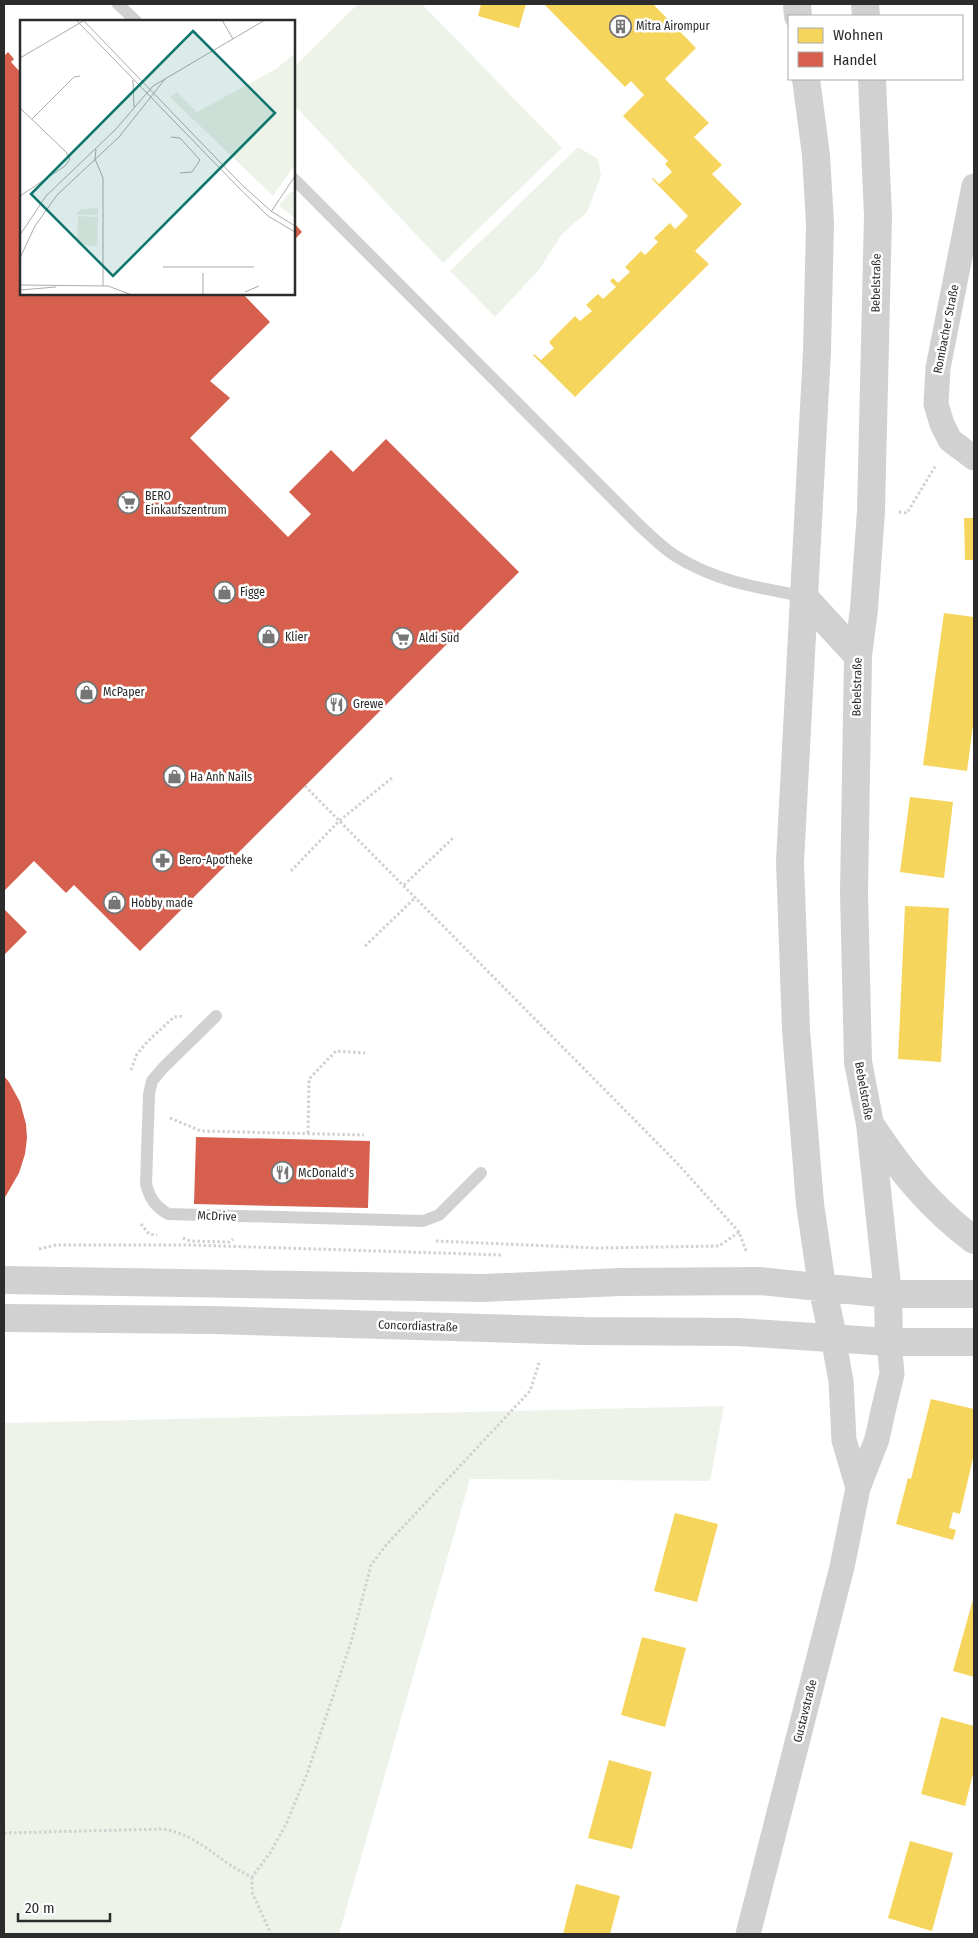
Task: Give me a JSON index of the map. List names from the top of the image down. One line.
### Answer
{"streets":{"street":["Bebelstraße","Rombacher Straße","Concordiastraße","Gustavstraße"],"lane":["McDrive"]},"crossings":[["Concordiastraße","Gustavstraße"]],"places":{"building":["Mitra Airompur"],"supermarket":["BERO Einkaufszentrum","Aldi Süd"],"shop":["Figge","Klier","McPaper","Ha Anh Nails","Hobby made"],"restaurant":["Grewe","McDonald's"],"pharmacy":["Bero-Apotheke"]},"legend":["Wohnen","Handel"],"scale_bar":"20 m"}
